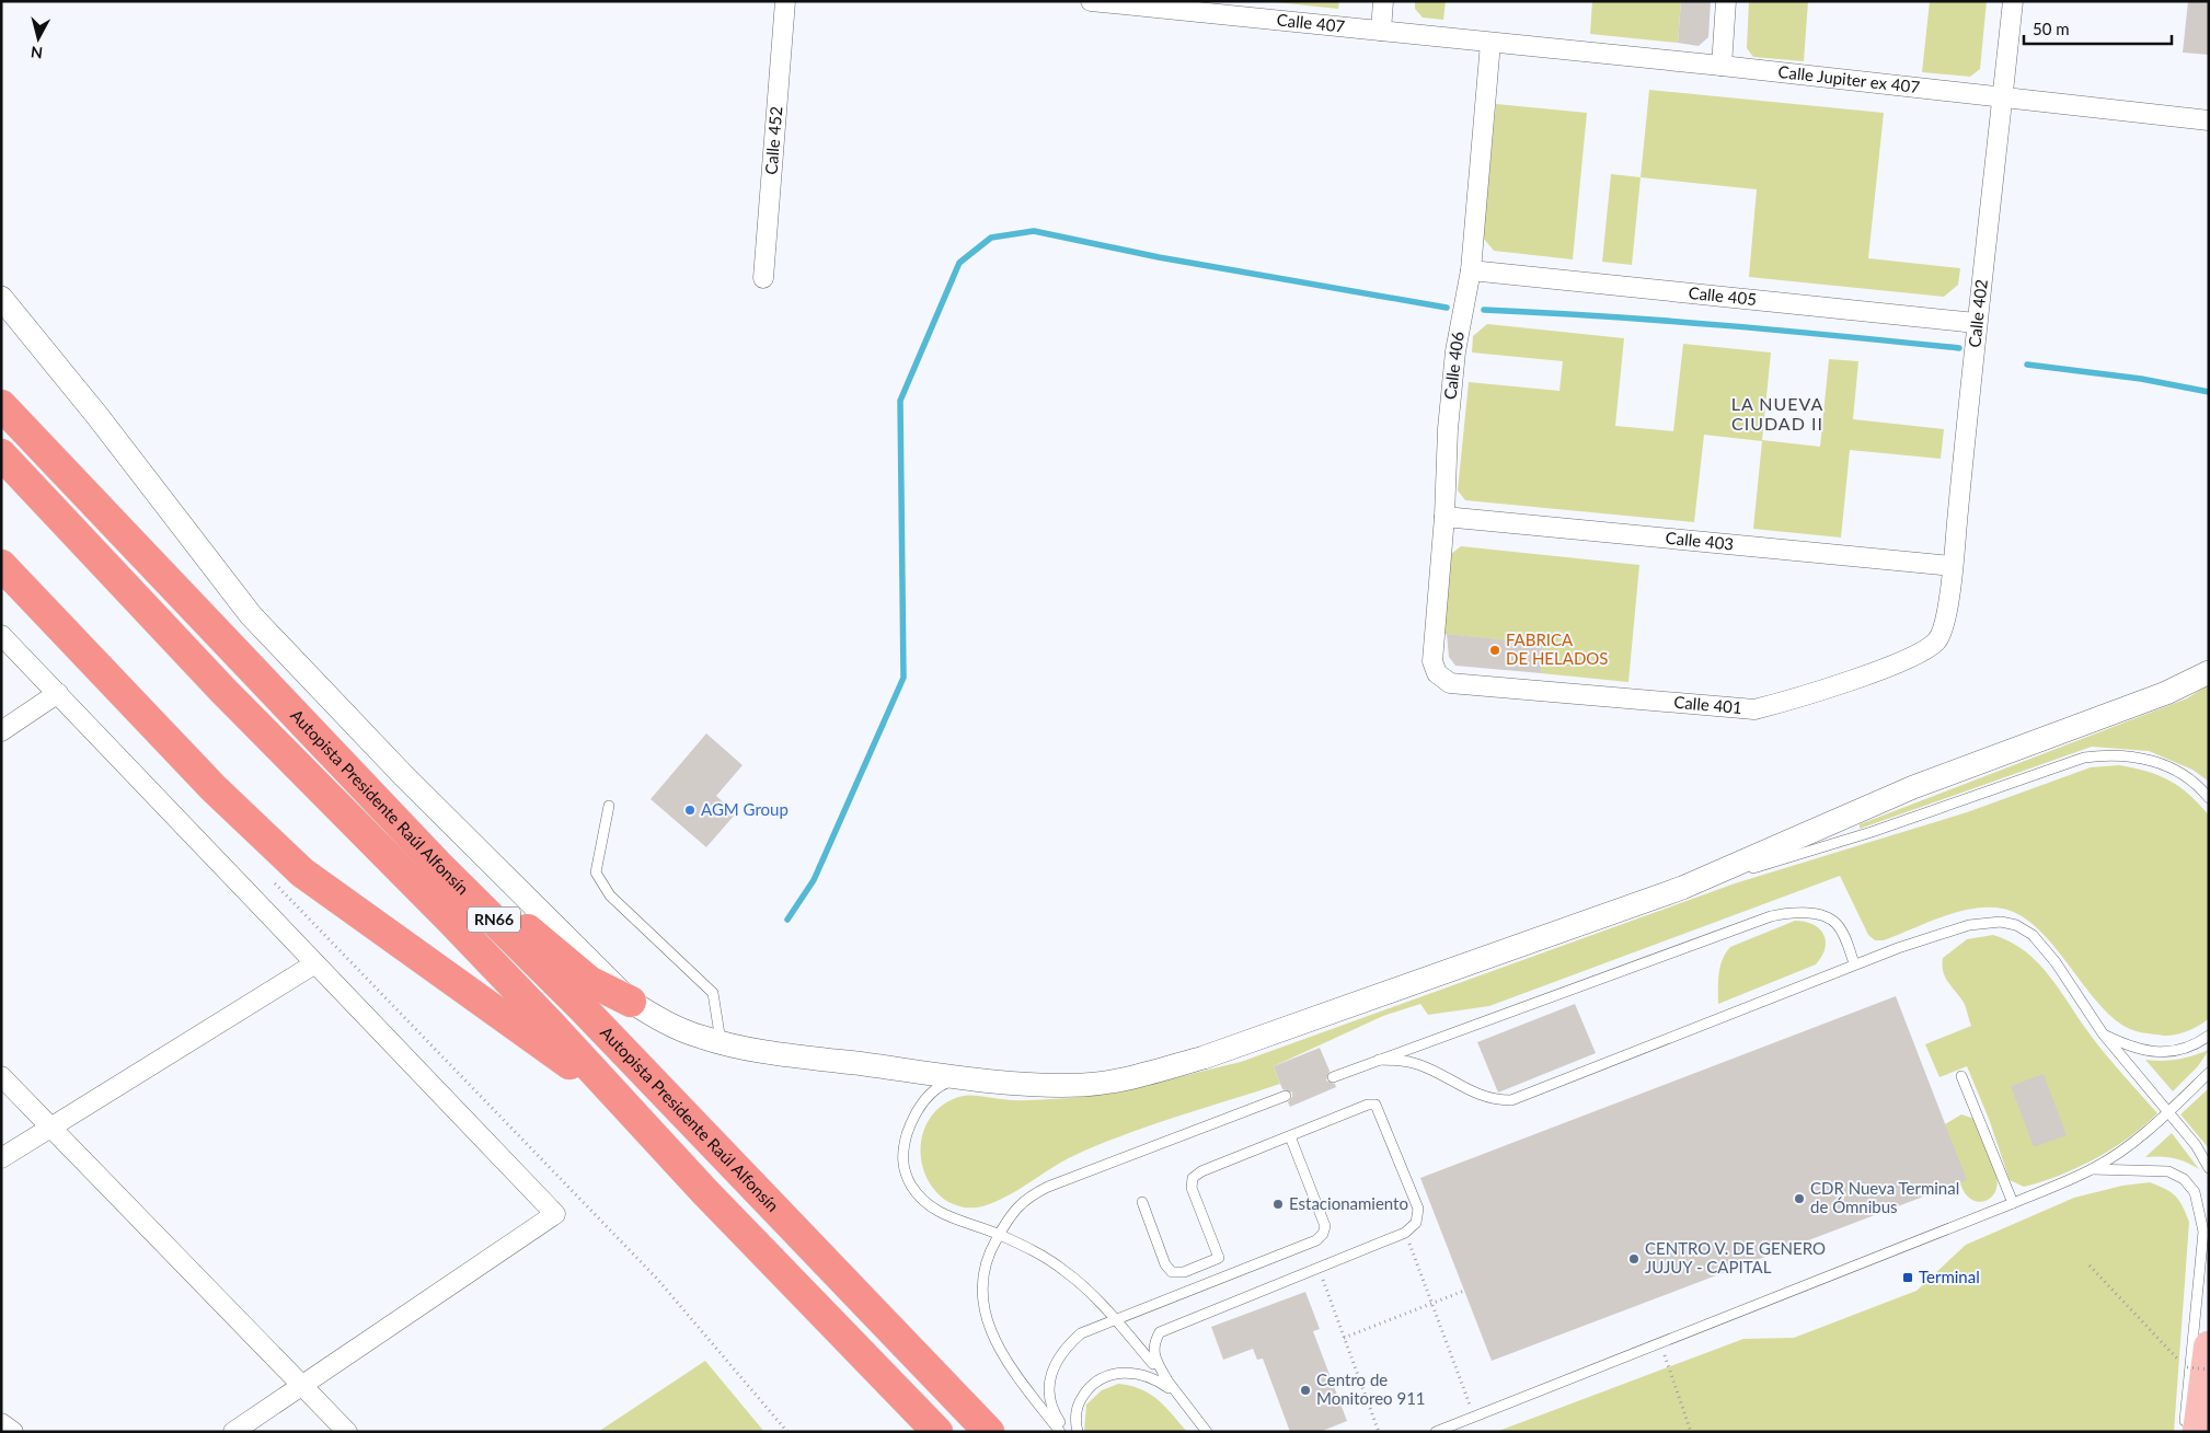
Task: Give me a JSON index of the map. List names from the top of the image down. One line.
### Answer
{"streets":{"highway":["Autopista Presidente Raúl Alfonsín","RN66"],"street":["Calle 407","Calle Jupiter ex 407","Calle 452","Calle 405","Calle 402","Calle 406","Calle 403","Calle 401"]},"crossings":[["Calle 407","Calle Jupiter ex 407"],["Calle 407","Calle 406"],["Calle Jupiter ex 407","Calle 402"],["Calle Jupiter ex 407","Calle 406"],["Calle 405","Calle 402"],["Calle 405","Calle 406"],["Calle 402","Calle 403"],["Calle 402","Calle 401"],["Calle 406","Calle 403"],["Calle 406","Calle 401"]],"districts":["LA NUEVA CIUDAD II"],"places":{"other":["FABRICA DE HELADOS","AGM Group","CDR Nueva Terminal de Ómnibus","Estacionamiento","CENTRO V. DE GENERO JUJUY - CAPITAL","Centro de Monitoreo 911"],"transit":["Terminal"]},"scale_bar":"50 m","north":"bottom"}
